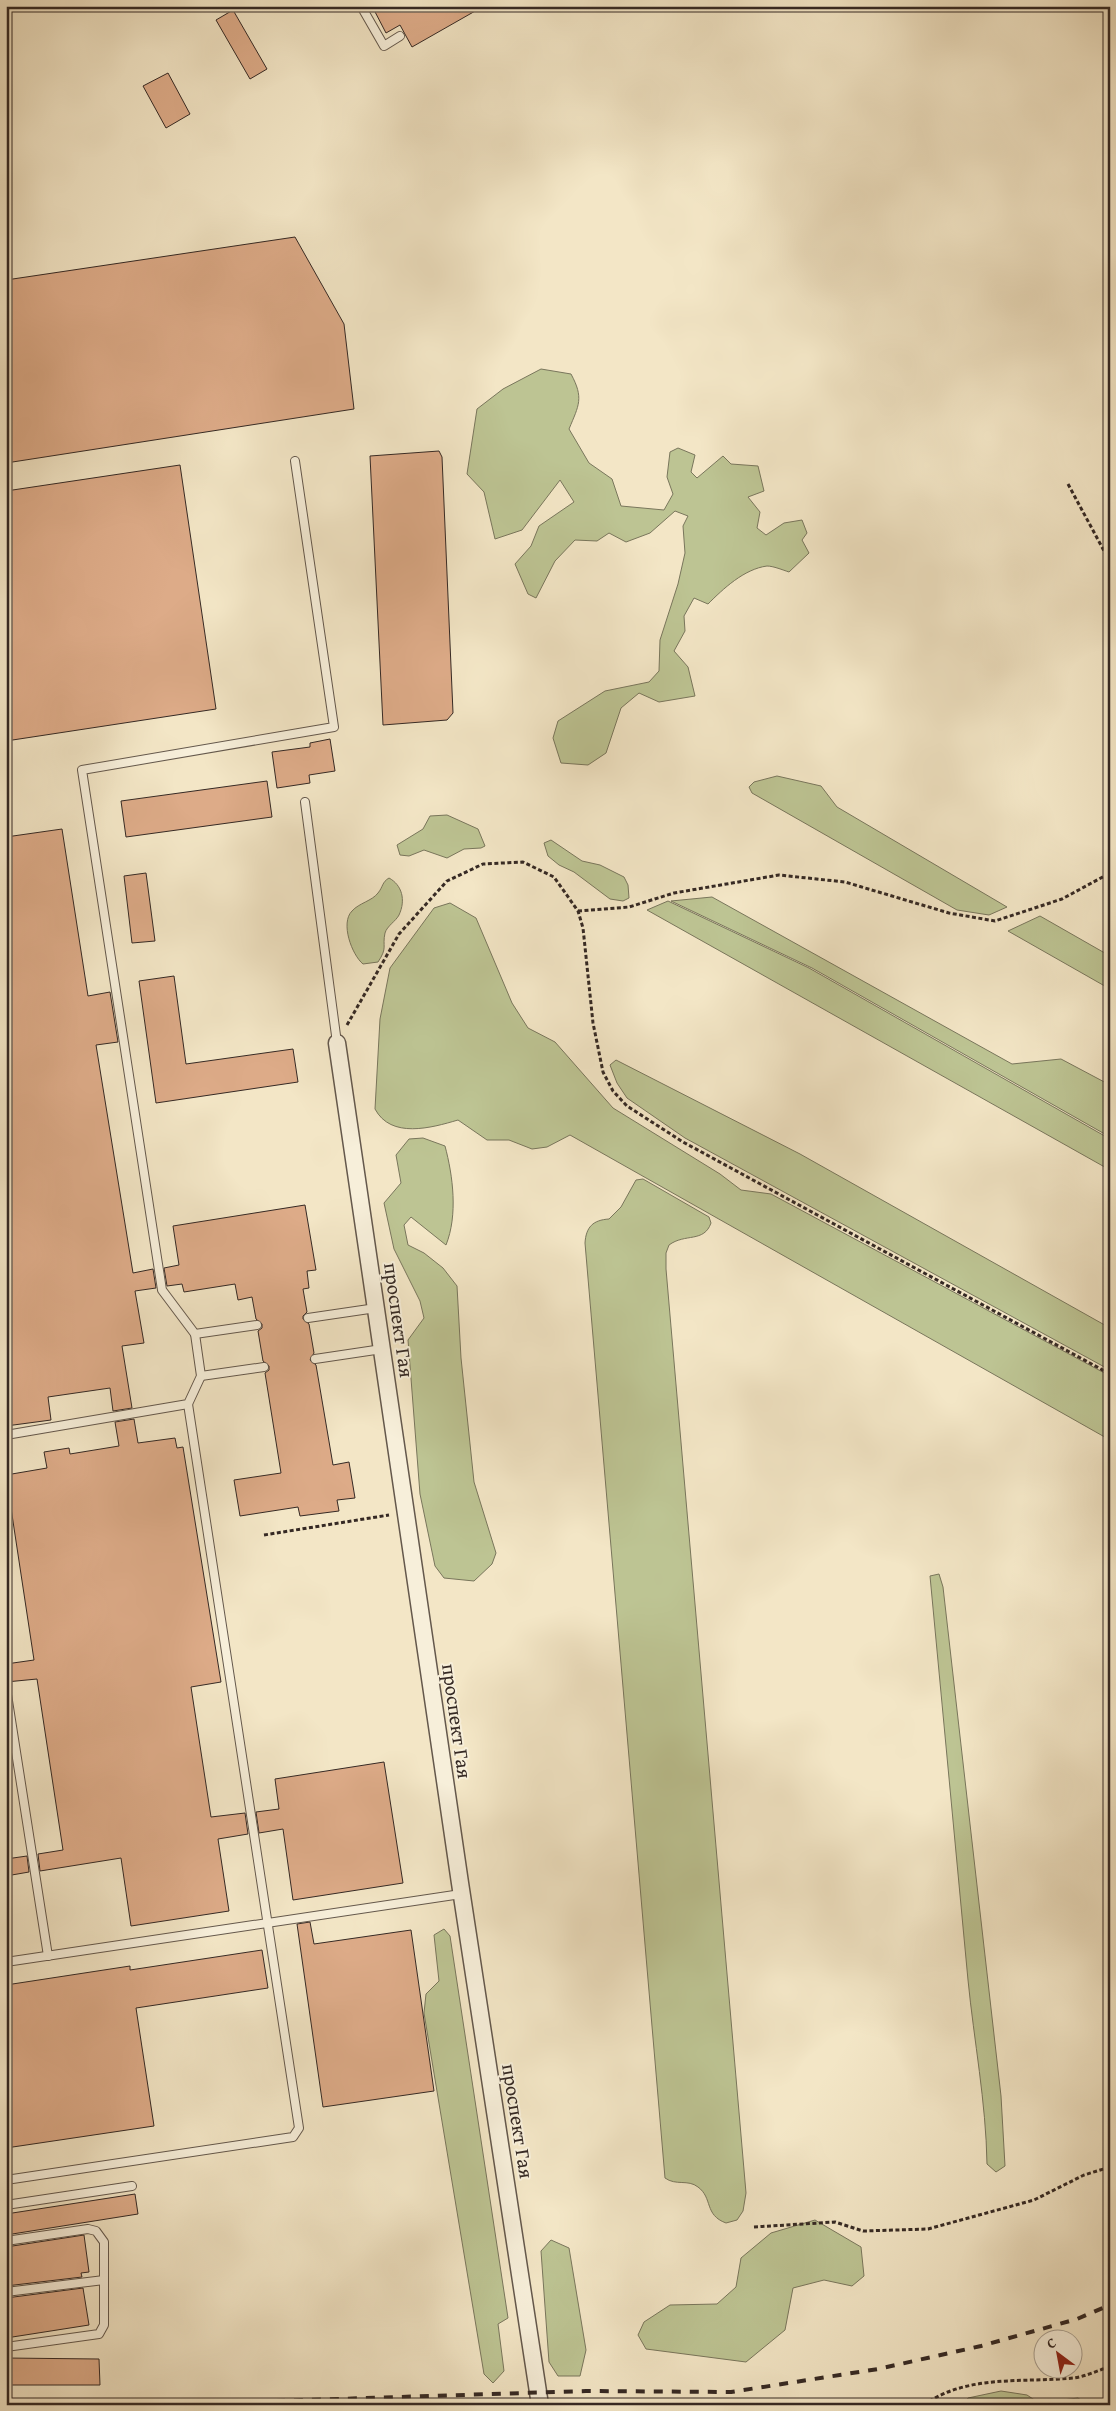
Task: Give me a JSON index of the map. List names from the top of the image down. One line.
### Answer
{"streets":{"street":["проспект Гая"]},"north":"top left"}
